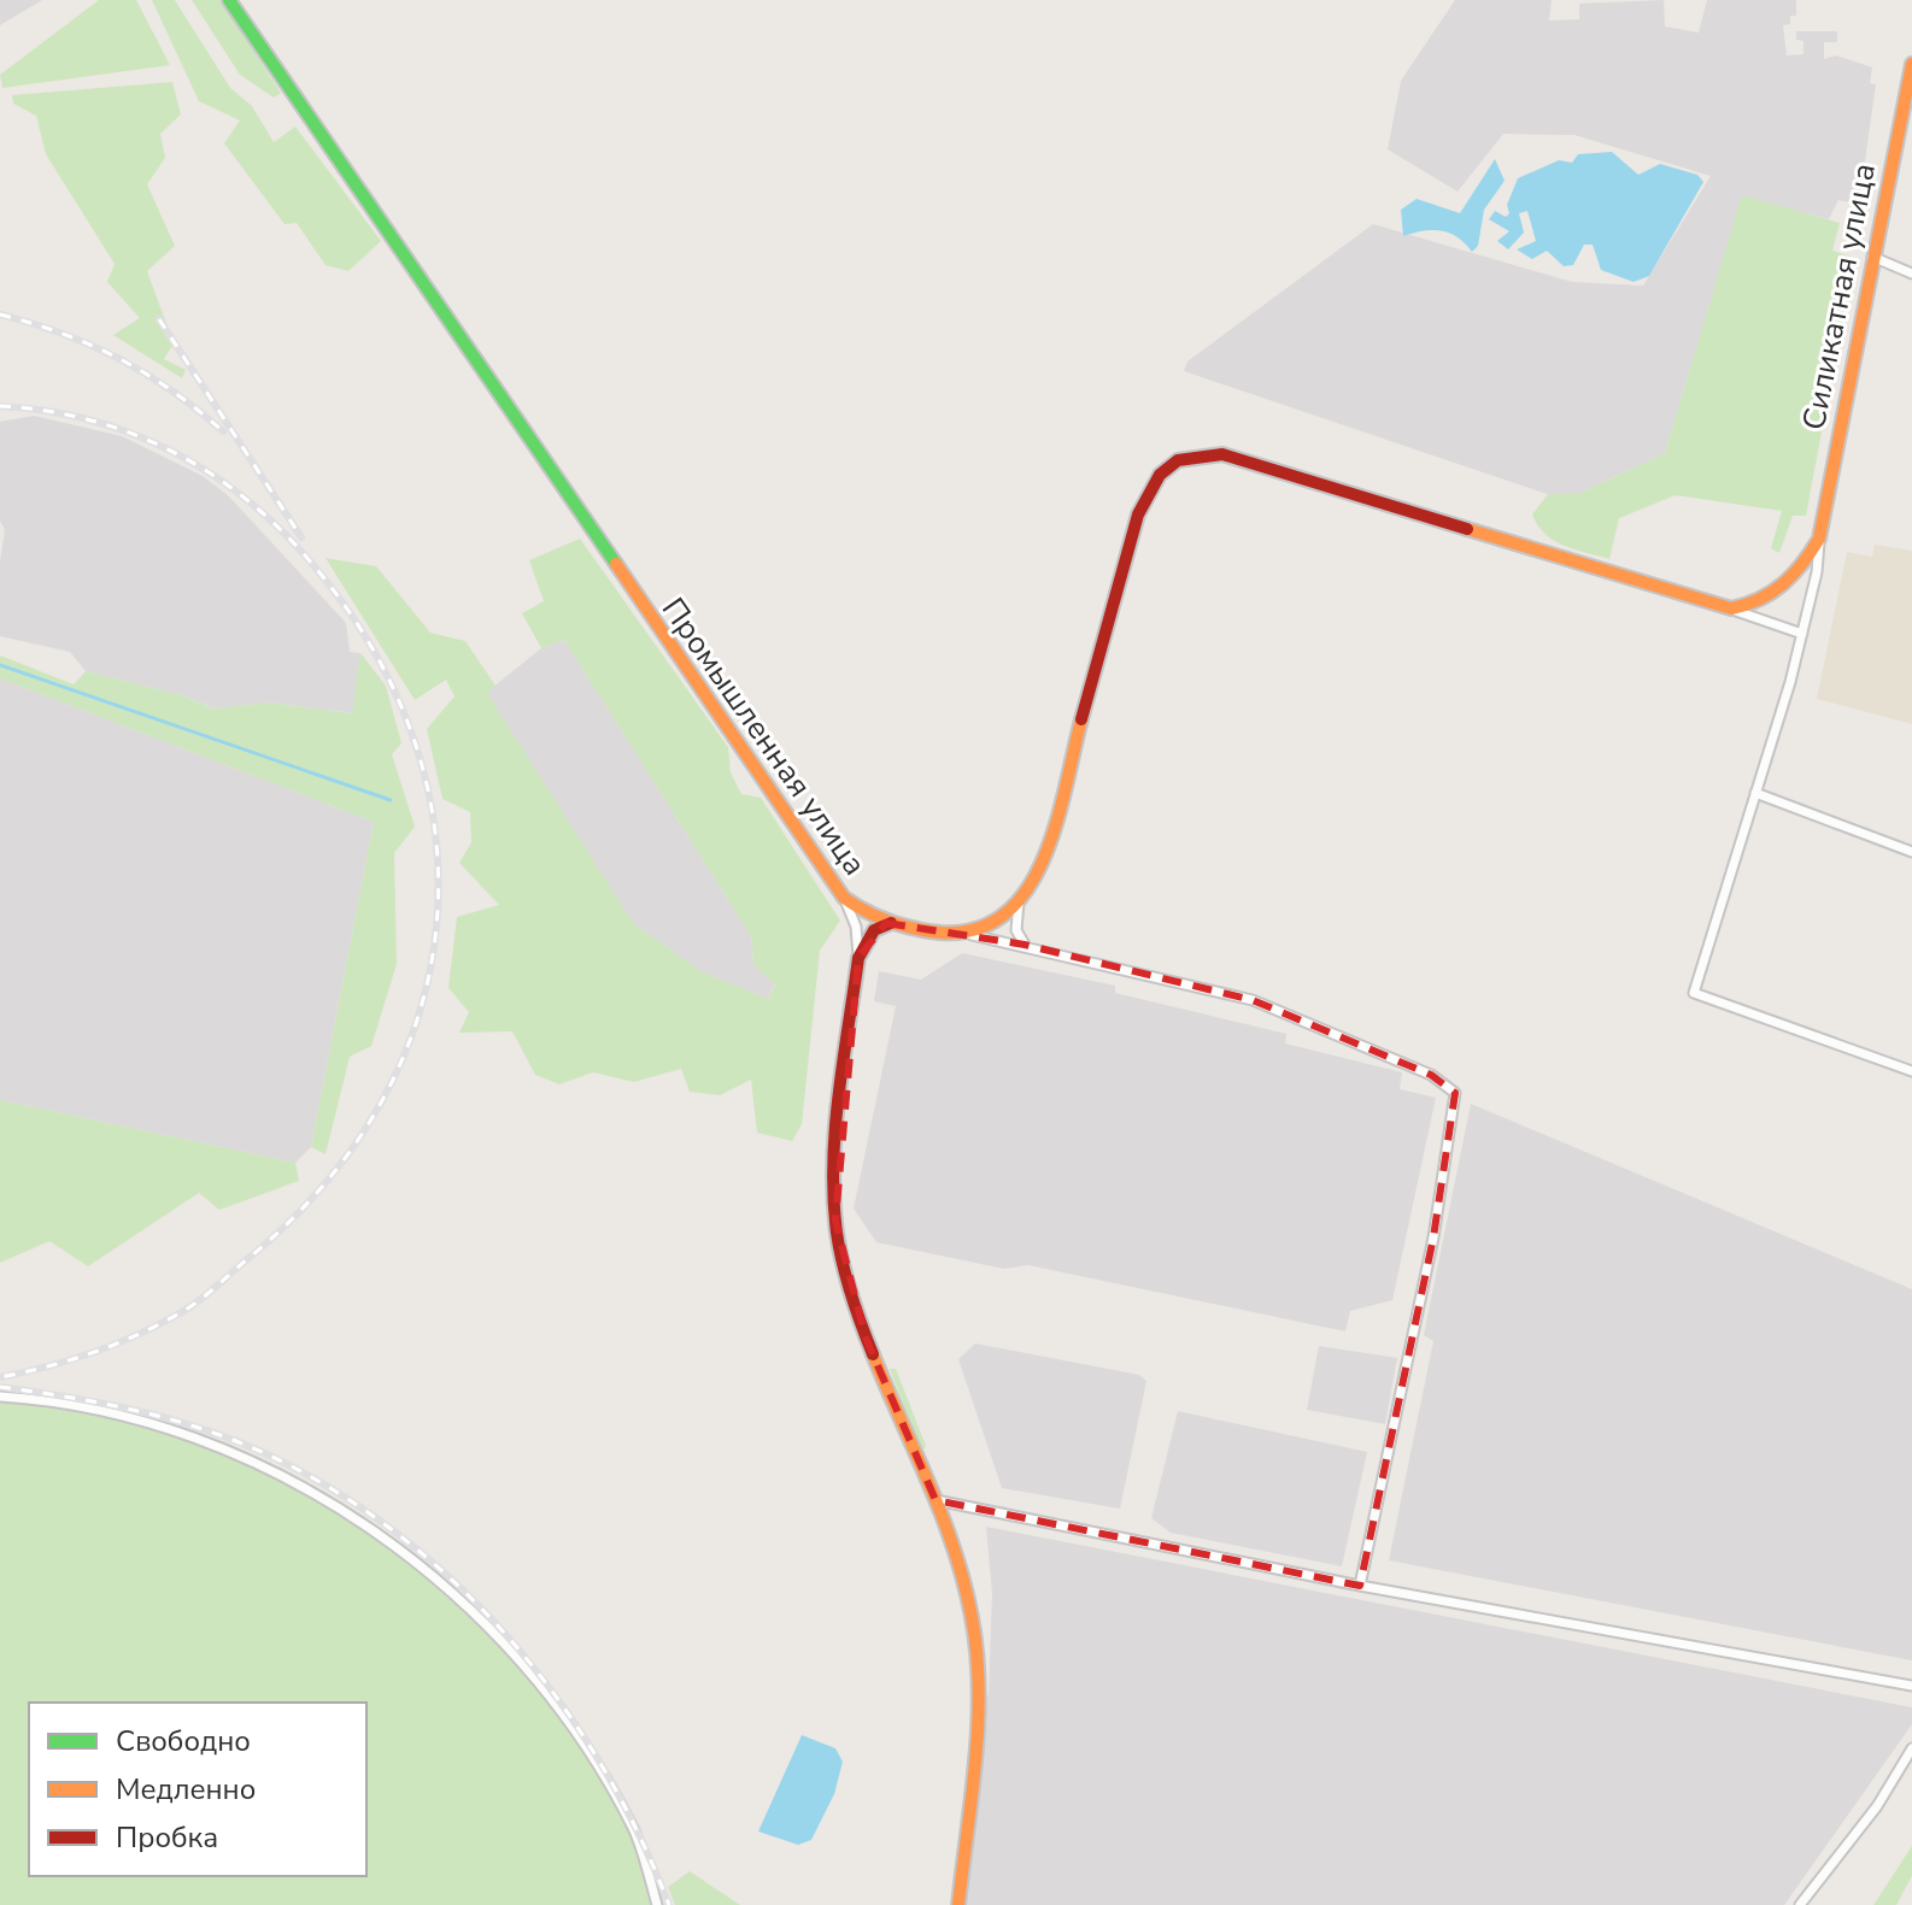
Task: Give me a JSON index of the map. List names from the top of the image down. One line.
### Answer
{"streets":{"street":["Силикатная улица","Промышленная улица"]},"legend":["Свободно","Медленно","Пробка"]}
